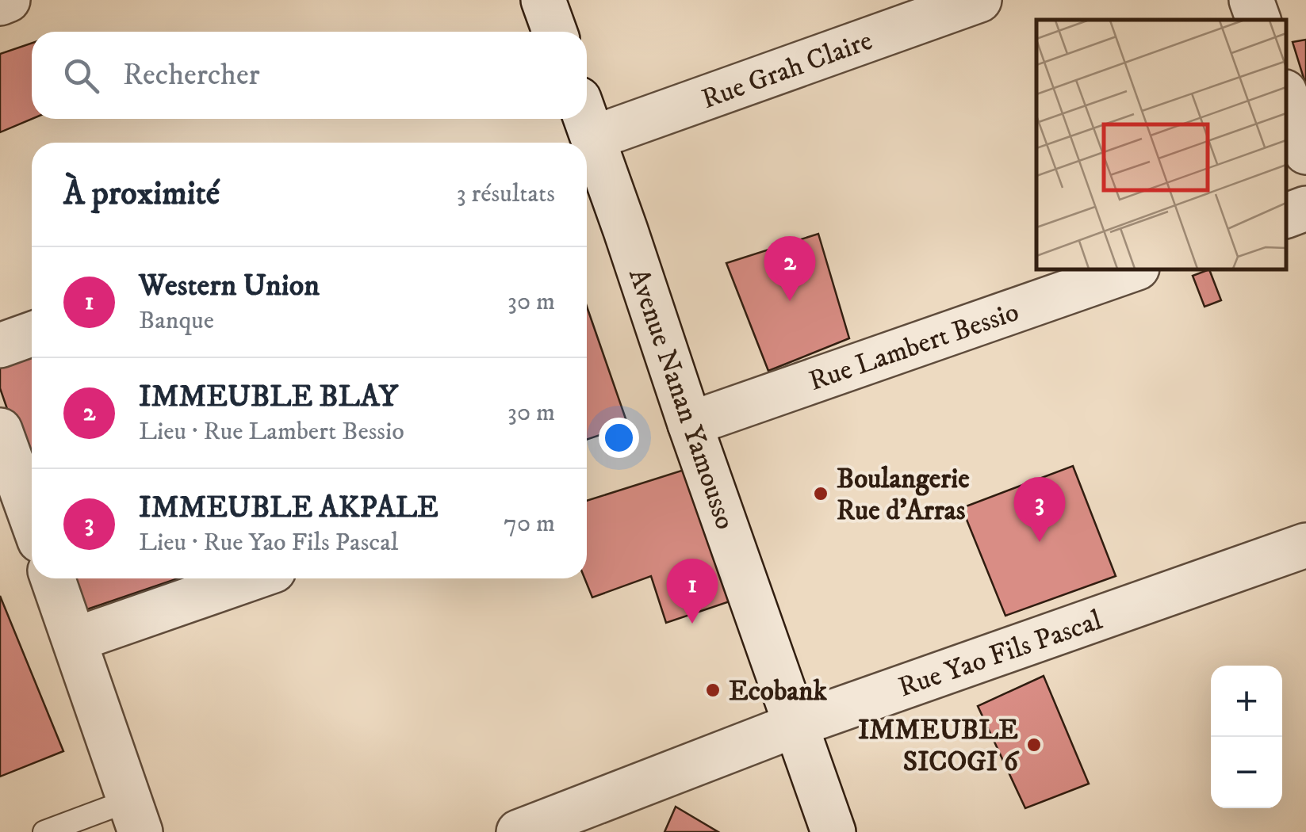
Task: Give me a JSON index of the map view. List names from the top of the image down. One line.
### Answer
{"streets":{"street":["Rue Grah Claire","Rue Lambert Bessio","Avenue Nanan Yamousso","Rue Yao Fils Pascal"]},"crossings":[["Rue Lambert Bessio","Avenue Nanan Yamousso"],["Avenue Nanan Yamousso","Rue Yao Fils Pascal"]],"places":["Boulangerie Rue d'Arras","Ecobank","IMMEUBLE SICOGI 6"],"page":{"search":"Rechercher","heading":["À proximité","3 résultats"],"pins":["2","3","1"],"list":[{"mark":"1","name":"Western Union","note":"Banque","value":"30 m"},{"mark":"2","name":"IMMEUBLE BLAY","note":"Lieu · Rue Lambert Bessio","value":"30 m"},{"mark":"3","name":"IMMEUBLE AKPALE","note":"Lieu · Rue Yao Fils Pascal","value":"70 m"}],"map_buttons":["+","−"]}}
